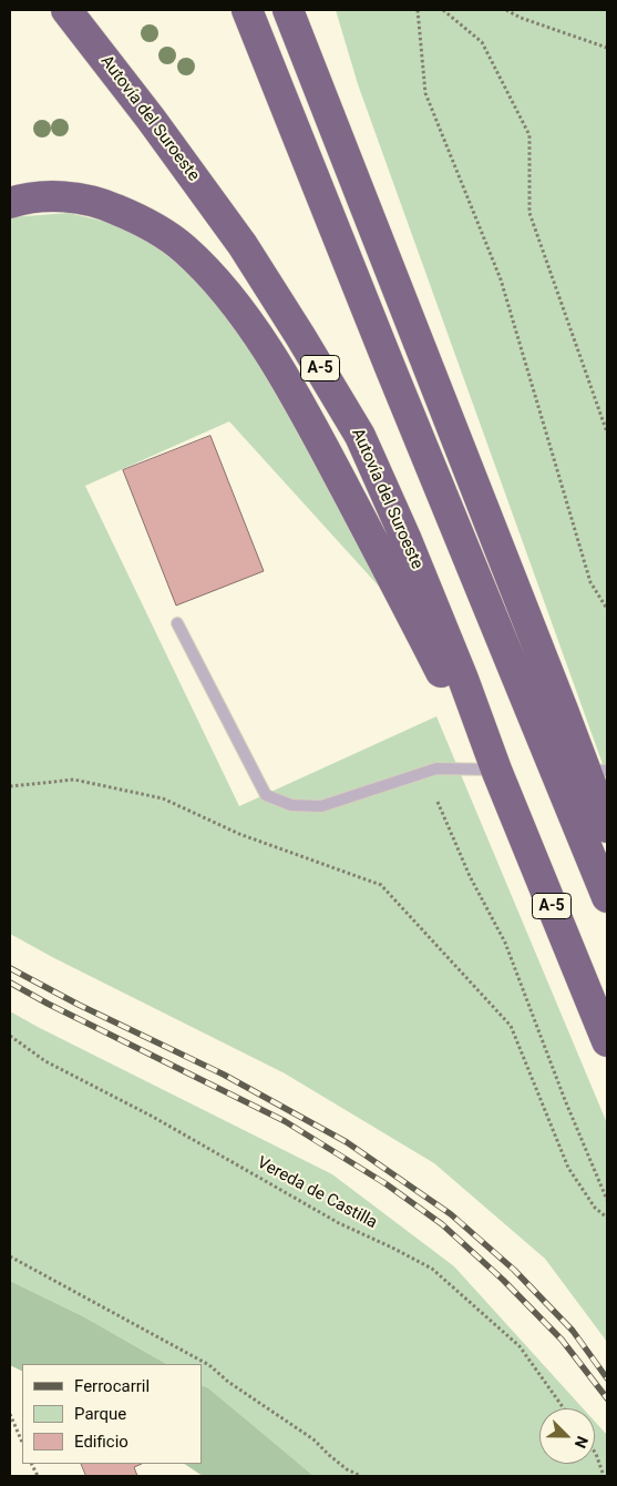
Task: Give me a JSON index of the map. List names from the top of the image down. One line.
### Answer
{"streets":{"highway":["Autovía del Suroeste","A-5"],"path":["Vereda de Castilla"]},"legend":["Ferrocarril","Parque","Edificio"],"north":"bottom right"}
